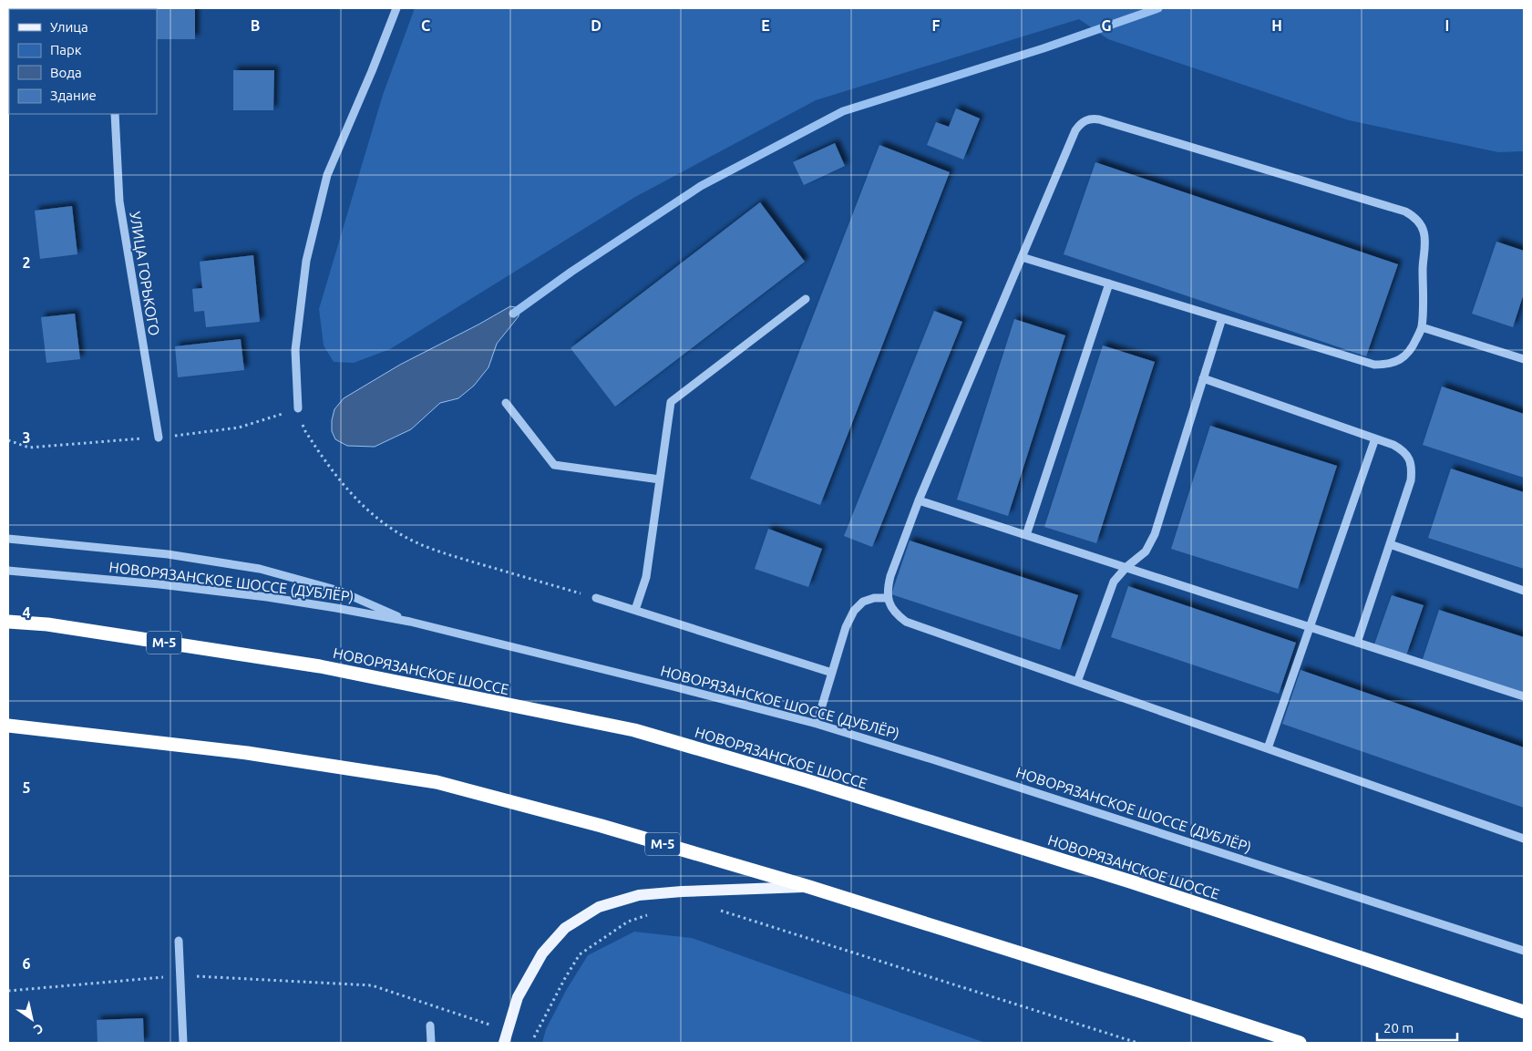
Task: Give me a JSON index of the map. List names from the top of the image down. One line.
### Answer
{"streets":{"highway":["М-5","НОВОРЯЗАНСКОЕ ШОССЕ"],"street":["УЛИЦА ГОРЬКОГО","НОВОРЯЗАНСКОЕ ШОССЕ (ДУБЛЁР)"]},"legend":["Улица","Парк","Вода","Здание"],"scale_bar":"20 m","north":"bottom right","grid":{"columns":["B","C","D","E","F","G","H","I"],"rows":["2","3","4","5","6"]}}
